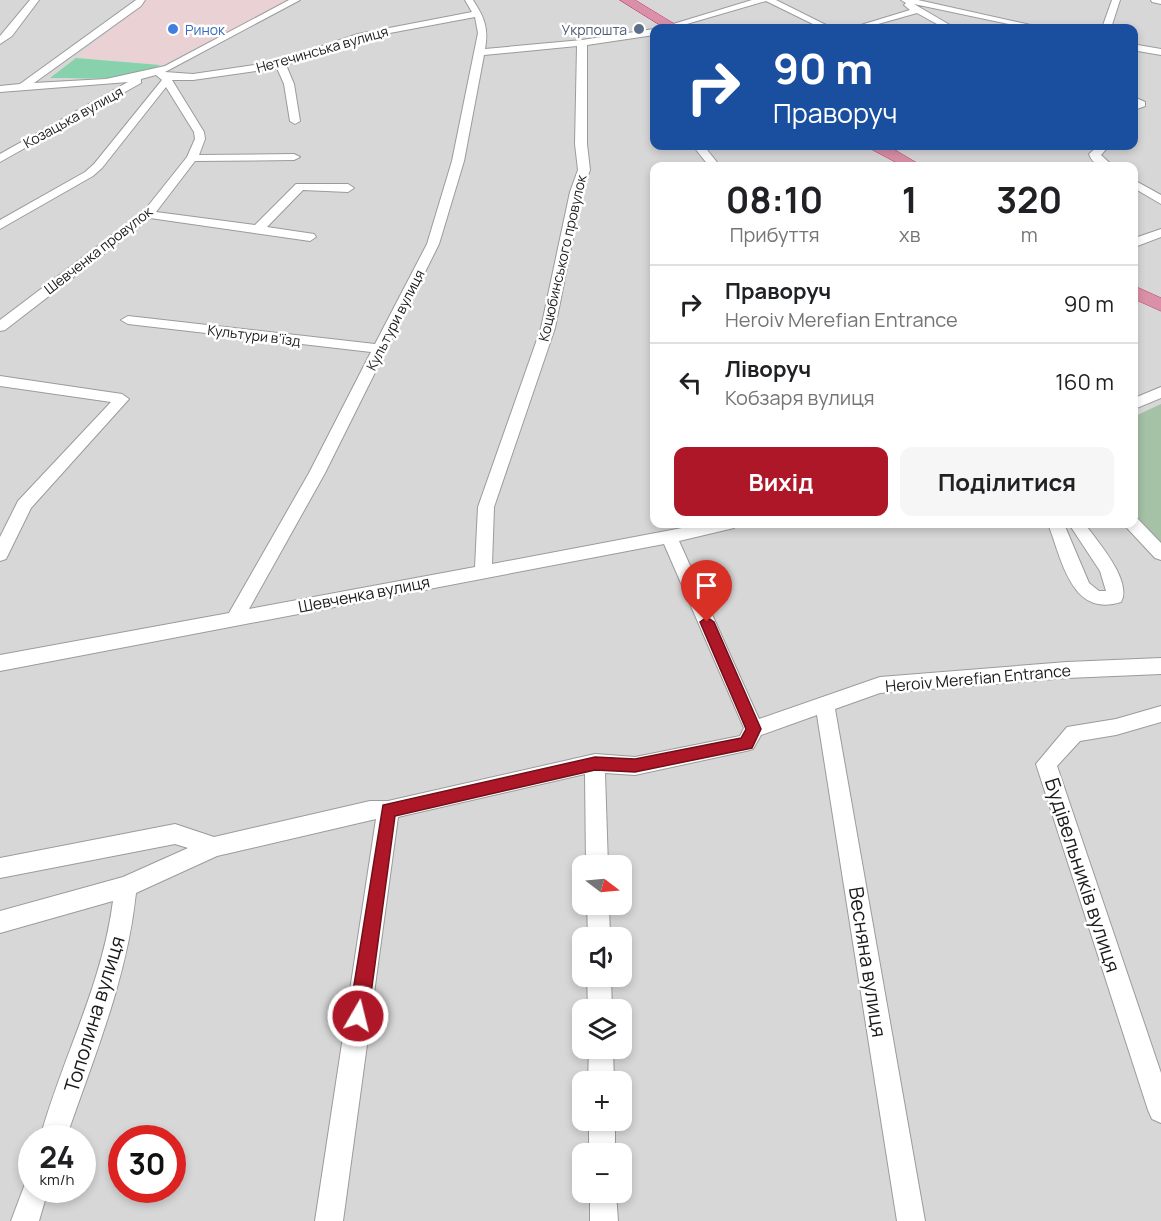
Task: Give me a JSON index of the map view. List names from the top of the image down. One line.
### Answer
{"streets":{"street":["Нетечинська вулиця","Козацька вулиця","Шевченка провулок","Коцюбинського провулок","Культури вулиця","Культури в’їзд","Шевченка вулиця","Heroiv Merefian Entrance","Будівельників вулиця","Весняна вулиця","Тополина вулиця"]},"crossings":[["Нетечинська вулиця","Шевченка провулок"],["Нетечинська вулиця","Культури вулиця"],["Коцюбинського провулок","Шевченка вулиця"],["Культури вулиця","Культури в’їзд"],["Культури вулиця","Шевченка вулиця"],["Heroiv Merefian Entrance","Весняна вулиця"],["Heroiv Merefian Entrance","Тополина вулиця"]],"places":["Ринок","Укрпошта"],"north":"right","page":{"turn":["90 m","Праворуч"],"eta":["08:10","Прибуття","1","хв","320","m"],"list":[{"name":"Праворуч","note":"Heroiv Merefian Entrance","value":"90 m"},{"name":"Ліворуч","note":"Кобзаря вулиця","value":"160 m"}],"buttons":["Вихід","Поділитися"],"map_buttons":["+","−"],"speed":"24 km/h","limit":"30"}}
